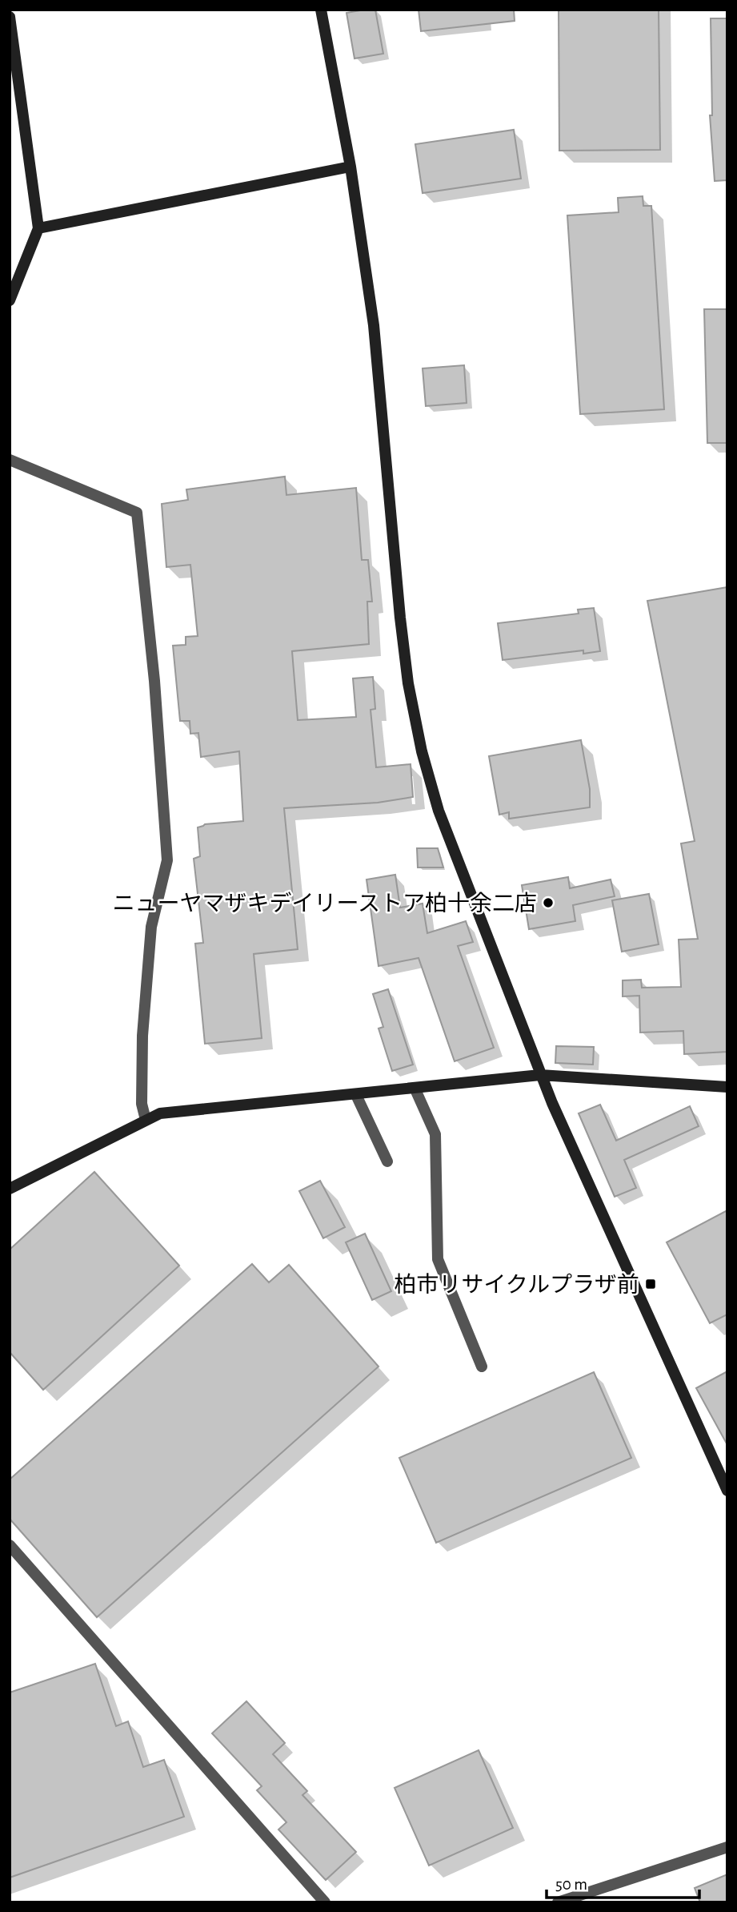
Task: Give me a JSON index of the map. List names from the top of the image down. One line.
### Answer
{"places":{"other":["ニューヤマザキデイリーストア柏十余二店"],"transit":["柏市リサイクルプラザ前"]},"scale_bar":"50 m"}
